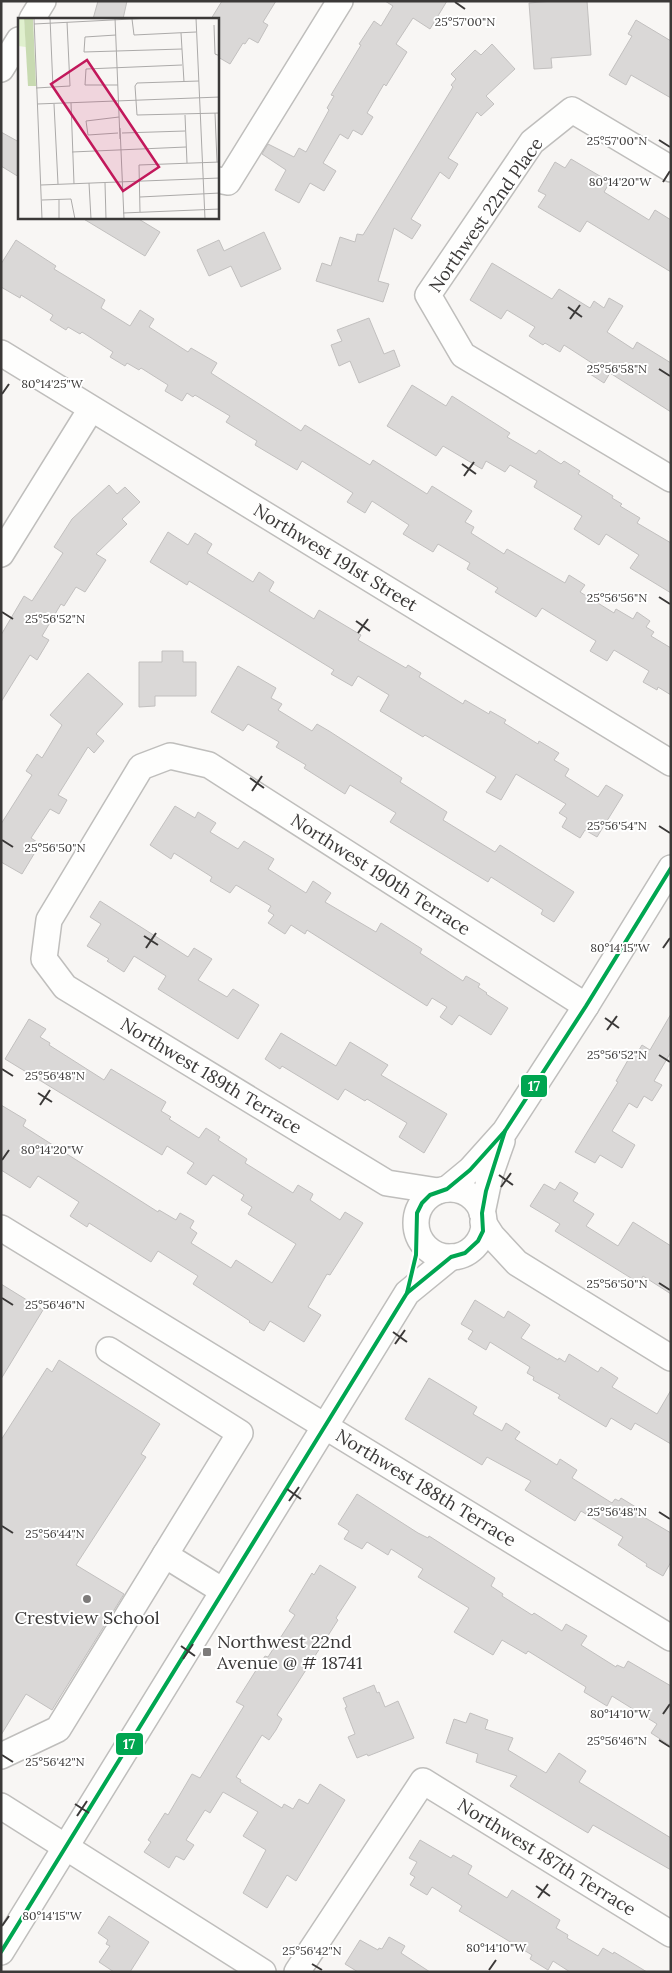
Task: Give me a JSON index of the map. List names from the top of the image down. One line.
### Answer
{"streets":{"street":["Northwest 22nd Place","Northwest 191st Street","Northwest 190th Terrace","Northwest 189th Terrace","Northwest 188th Terrace","Northwest 187th Terrace"]},"crossings":[["Northwest 190th Terrace","Northwest 189th Terrace"]],"places":{"other":["Crestview School"],"transit":["Northwest 22nd Avenue @ # 18741"]},"lines":["transit line 17"],"coordinates":["25°57'00\"N","80°14'20\"W","25°56'58\"N","80°14'25\"W","25°56'56\"N","25°56'52\"N","25°56'54\"N","25°56'50\"N","80°14'15\"W","25°56'48\"N","25°56'46\"N","25°56'44\"N","80°14'10\"W","25°56'42\"N"]}
